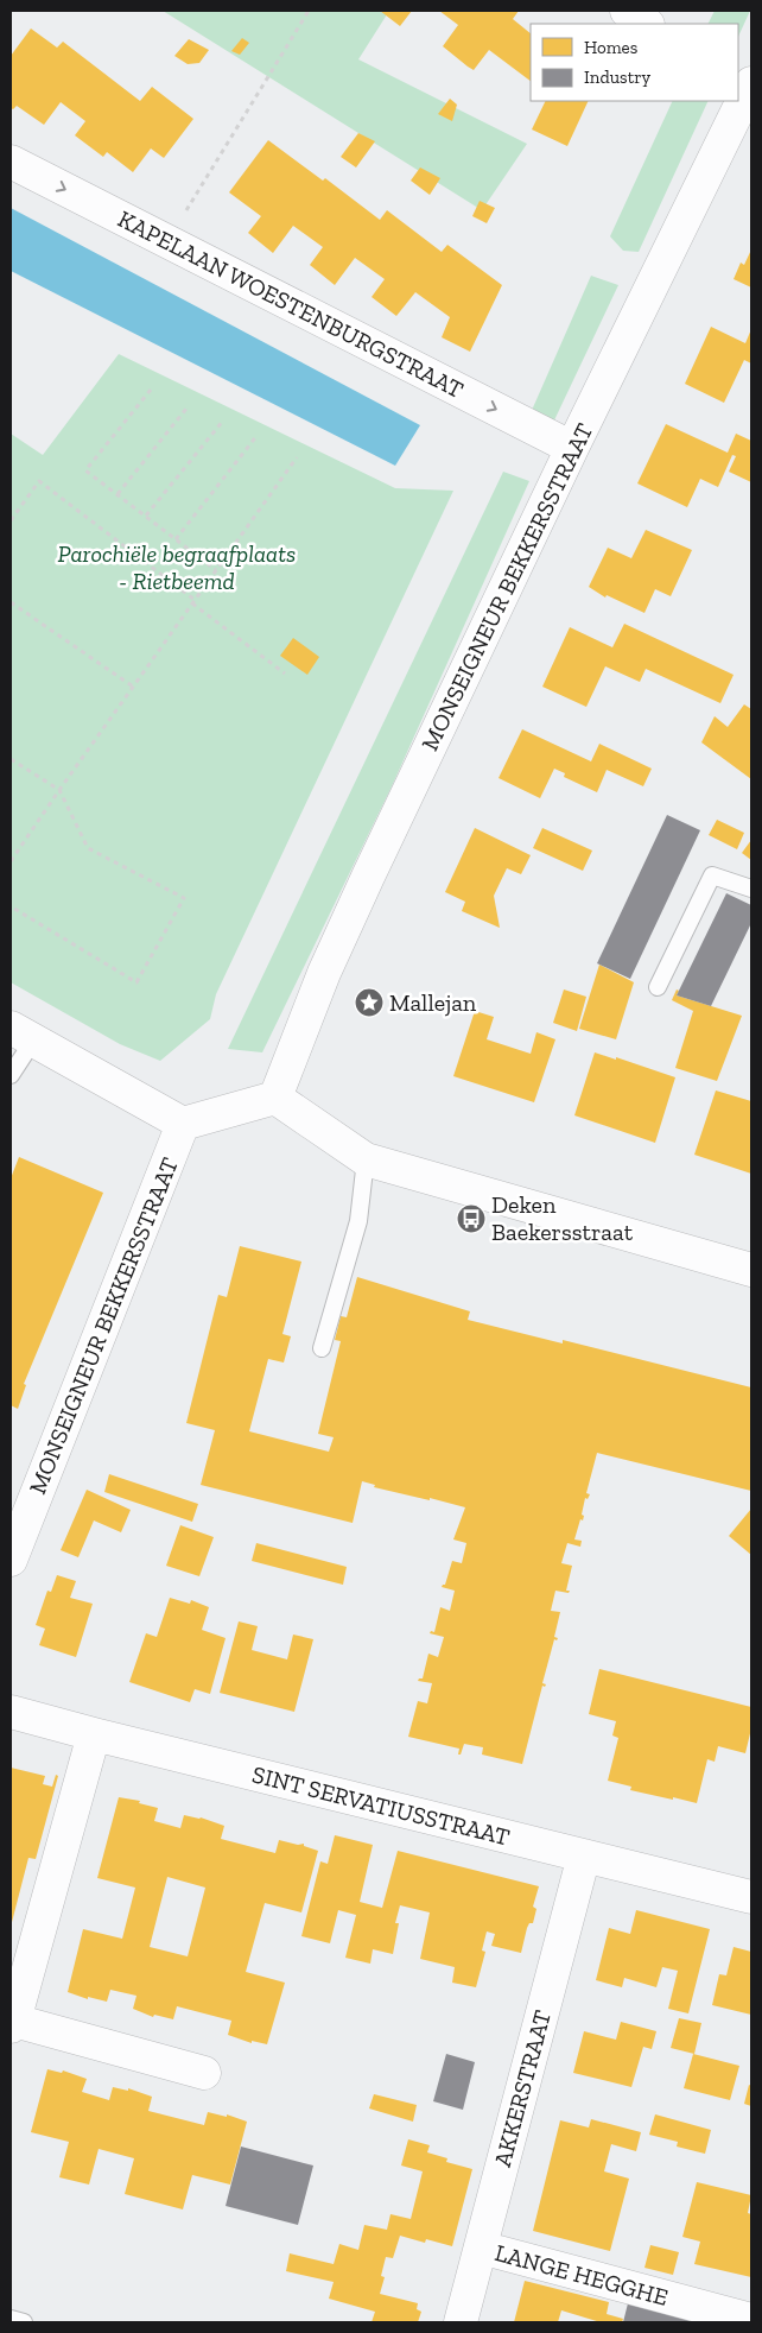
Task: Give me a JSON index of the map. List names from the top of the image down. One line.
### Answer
{"streets":{"street":["KAPELAAN WOESTENBURGSTRAAT","MONSEIGNEUR BEKKERSSTRAAT","SINT SERVATIUSSTRAAT","AKKERSTRAAT","LANGE HEGGHE"]},"crossings":[["KAPELAAN WOESTENBURGSTRAAT","MONSEIGNEUR BEKKERSSTRAAT"],["SINT SERVATIUSSTRAAT","AKKERSTRAAT"],["AKKERSTRAAT","LANGE HEGGHE"]],"one_way":["KAPELAAN WOESTENBURGSTRAAT"],"parks":["Parochiële begraafplaats - Rietbeemd"],"places":{"place":["Mallejan"],"bus stop":["Deken Baekersstraat"]},"legend":["Homes","Industry"]}
